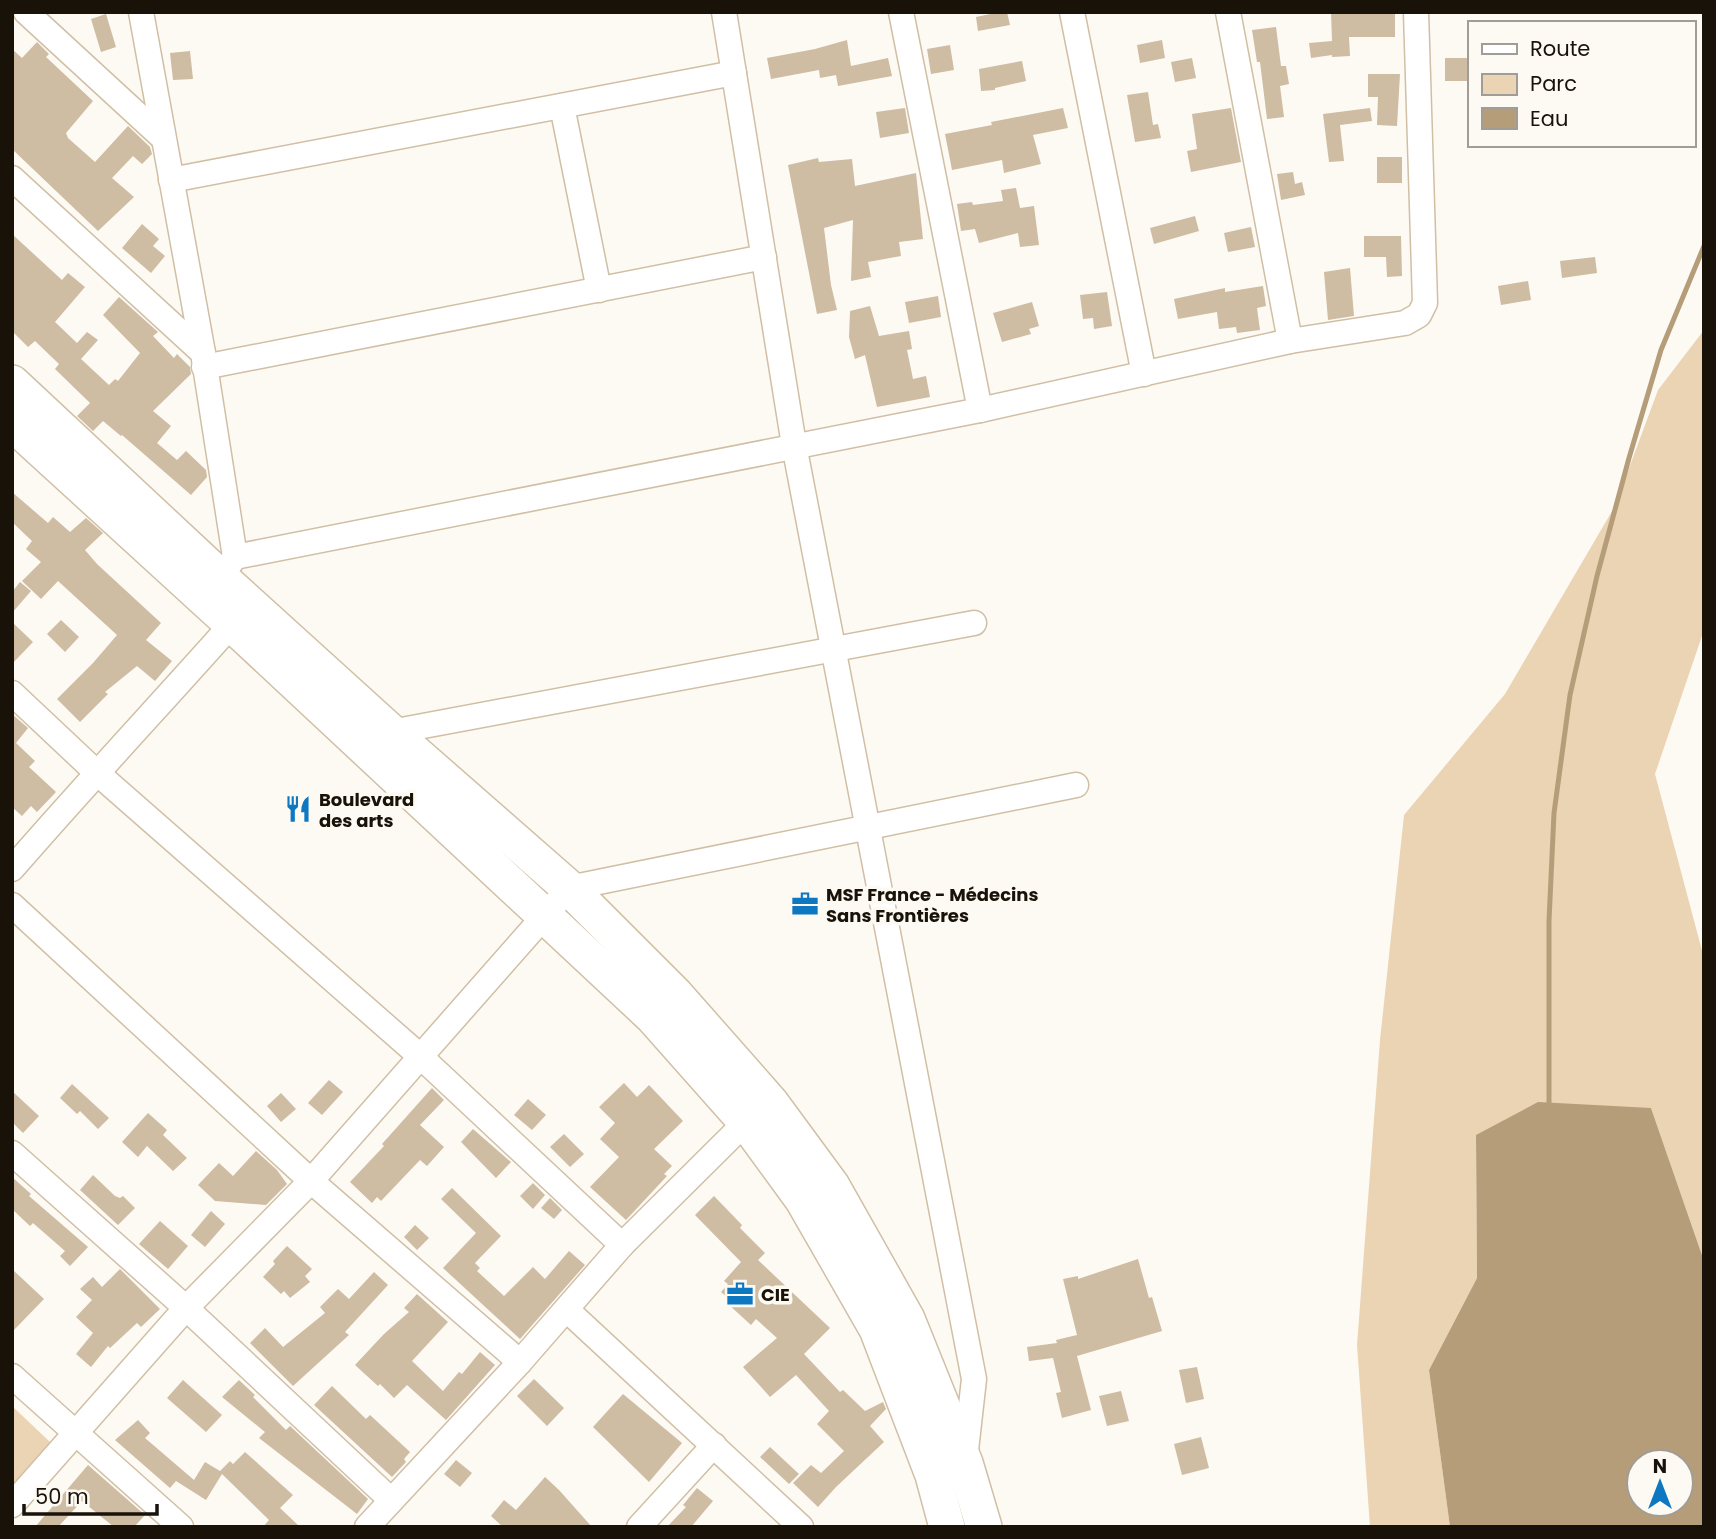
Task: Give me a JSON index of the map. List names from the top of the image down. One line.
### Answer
{"places":{"restaurant":["Boulevard des arts"],"office":["MSF France - Médecins Sans Frontières","CIE"]},"legend":["Route","Parc","Eau"],"scale_bar":"50 m","north":"top"}
